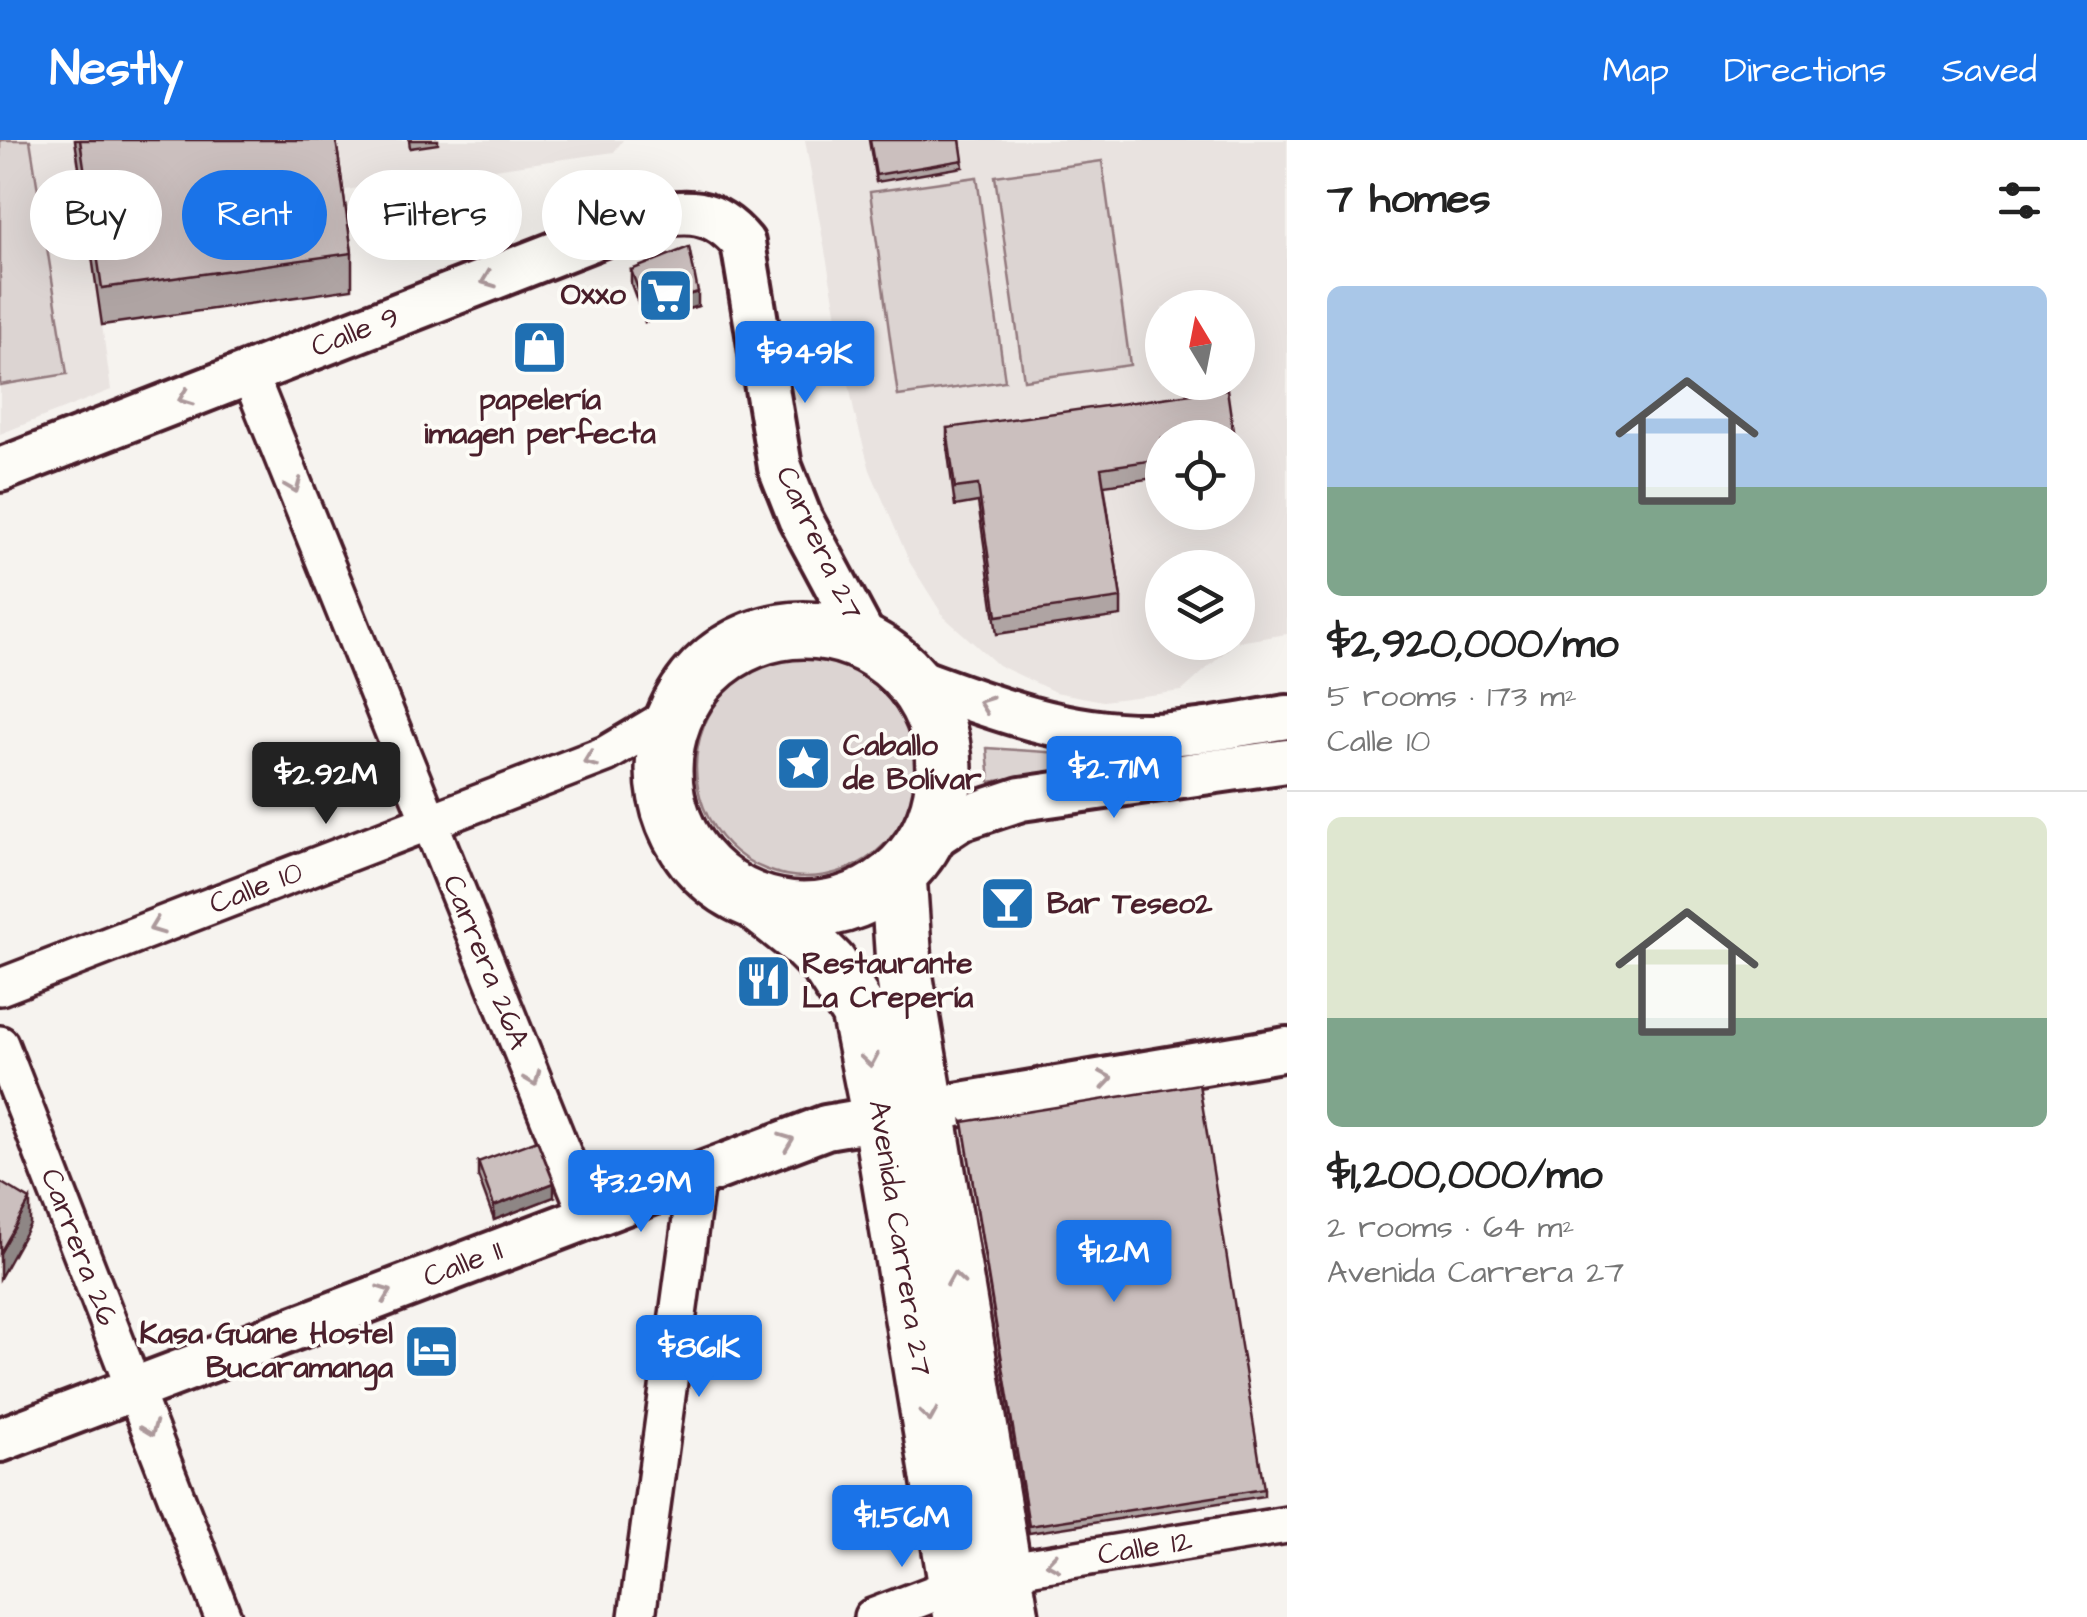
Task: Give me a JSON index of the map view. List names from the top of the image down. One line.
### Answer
{"streets":{"main road":["Avenida Carrera 27"],"street":["Calle 9","Carrera 27","Calle 10","Carrera 26A","Carrera 26","Calle 11","Calle 12"]},"crossings":[["Calle 9","Carrera 27"],["Calle 9","Carrera 26A"],["Carrera 27","Calle 10"],["Carrera 27","Avenida Carrera 27"],["Calle 10","Carrera 26A"],["Calle 10","Avenida Carrera 27"],["Carrera 26A","Calle 11"],["Avenida Carrera 27","Calle 11"],["Avenida Carrera 27","Calle 12"],["Carrera 26","Calle 11"]],"one_way":["Calle 9","Calle 10","Carrera 26A","Carrera 26","Calle 12"],"places":{"supermarket":["Oxxo"],"shop":["papelería imagen perfecta"],"place":["Caballo de Bolívar"],"bar":["Bar Teseo2"],"restaurant":["Restaurante La Crepería"],"hotel":["Kasa Guane Hostel Bucaramanga"]},"north":"top","page":{"header":"Nestly","nav":["Map","Directions","Saved"],"heading":"7 homes","chip":["Buy","Rent","Filters","New"],"list":[{"name":"$2,920,000/mo","note":"5 rooms · 173 m² · Calle 10"},{"name":"$1,200,000/mo","note":"2 rooms · 64 m² · Avenida Carrera 27"}],"price":["$949K","$2.71M","$2.92M","$3.29M","$1.2M","$861K","$1.56M"]}}
